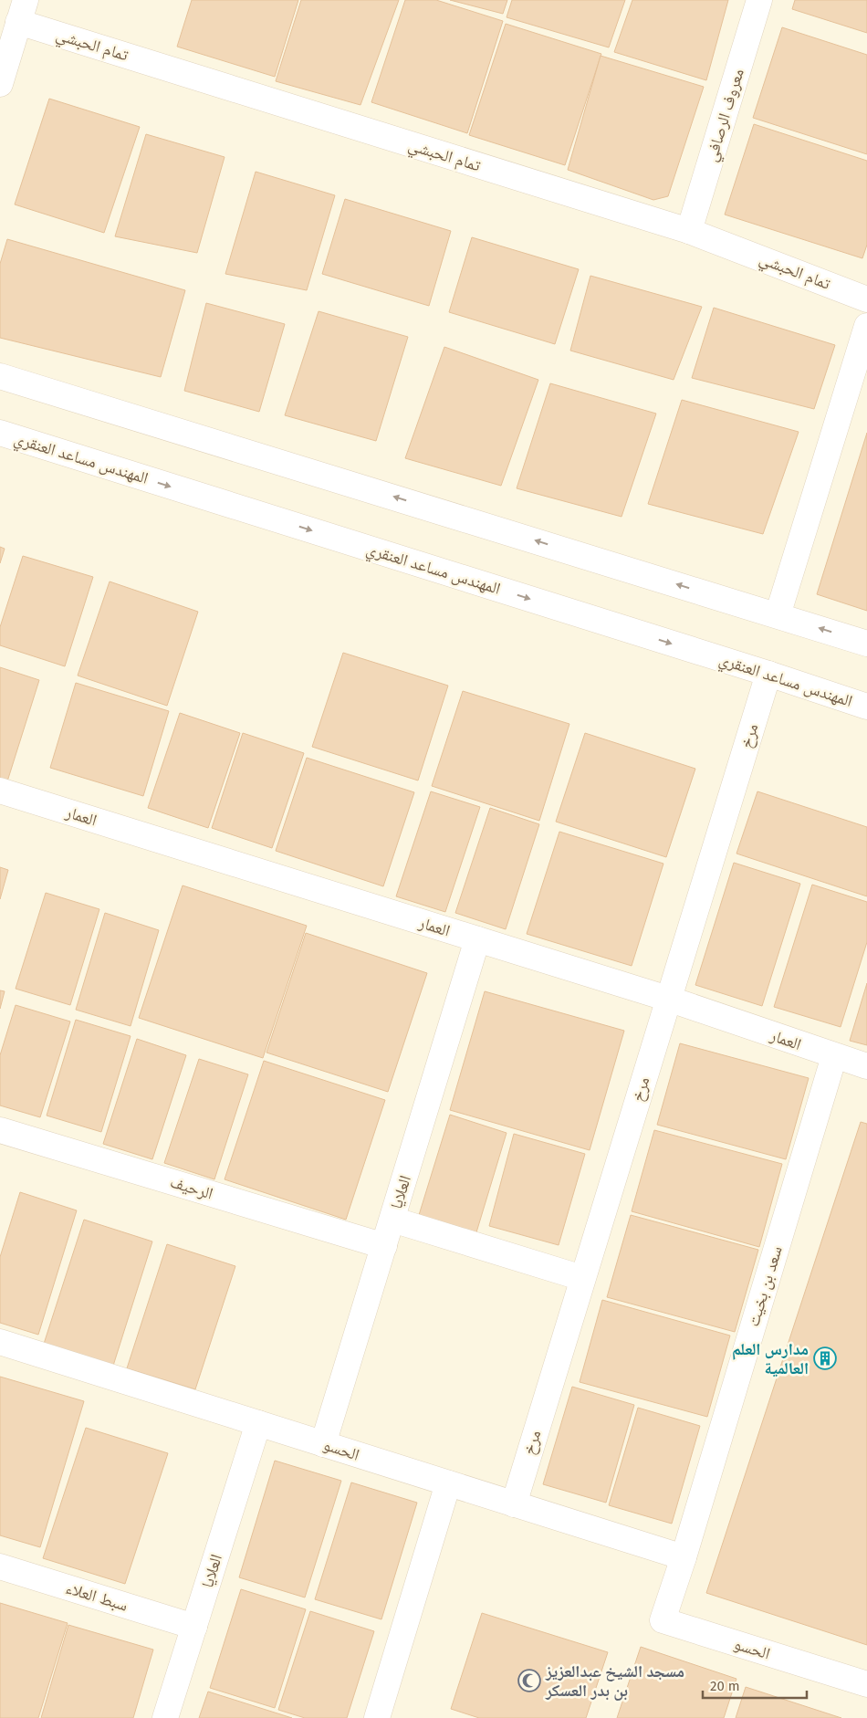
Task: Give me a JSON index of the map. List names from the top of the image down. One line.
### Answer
{"streets":{"street":["تمام الحبشي","معروف الرصافي","المهندس مساعد العنقري","مرخ","العمار","الرحيف","العلايا","سعد بن بخيت","الحسو","سبط العلاء"]},"crossings":[["تمام الحبشي","معروف الرصافي"],["المهندس مساعد العنقري","مرخ"],["مرخ","العمار"],["مرخ","الحسو"],["العمار","العلايا"],["العمار","سعد بن بخيت"],["الرحيف","العلايا"],["العلايا","الحسو"],["العلايا","سبط العلاء"],["سعد بن بخيت","الحسو"]],"places":{"building":["مدارس العلم العالمية"],"mosque":["مسجد الشيخ عبدالعزيز بن بدر العسكر"]},"scale_bar":"20 m"}
